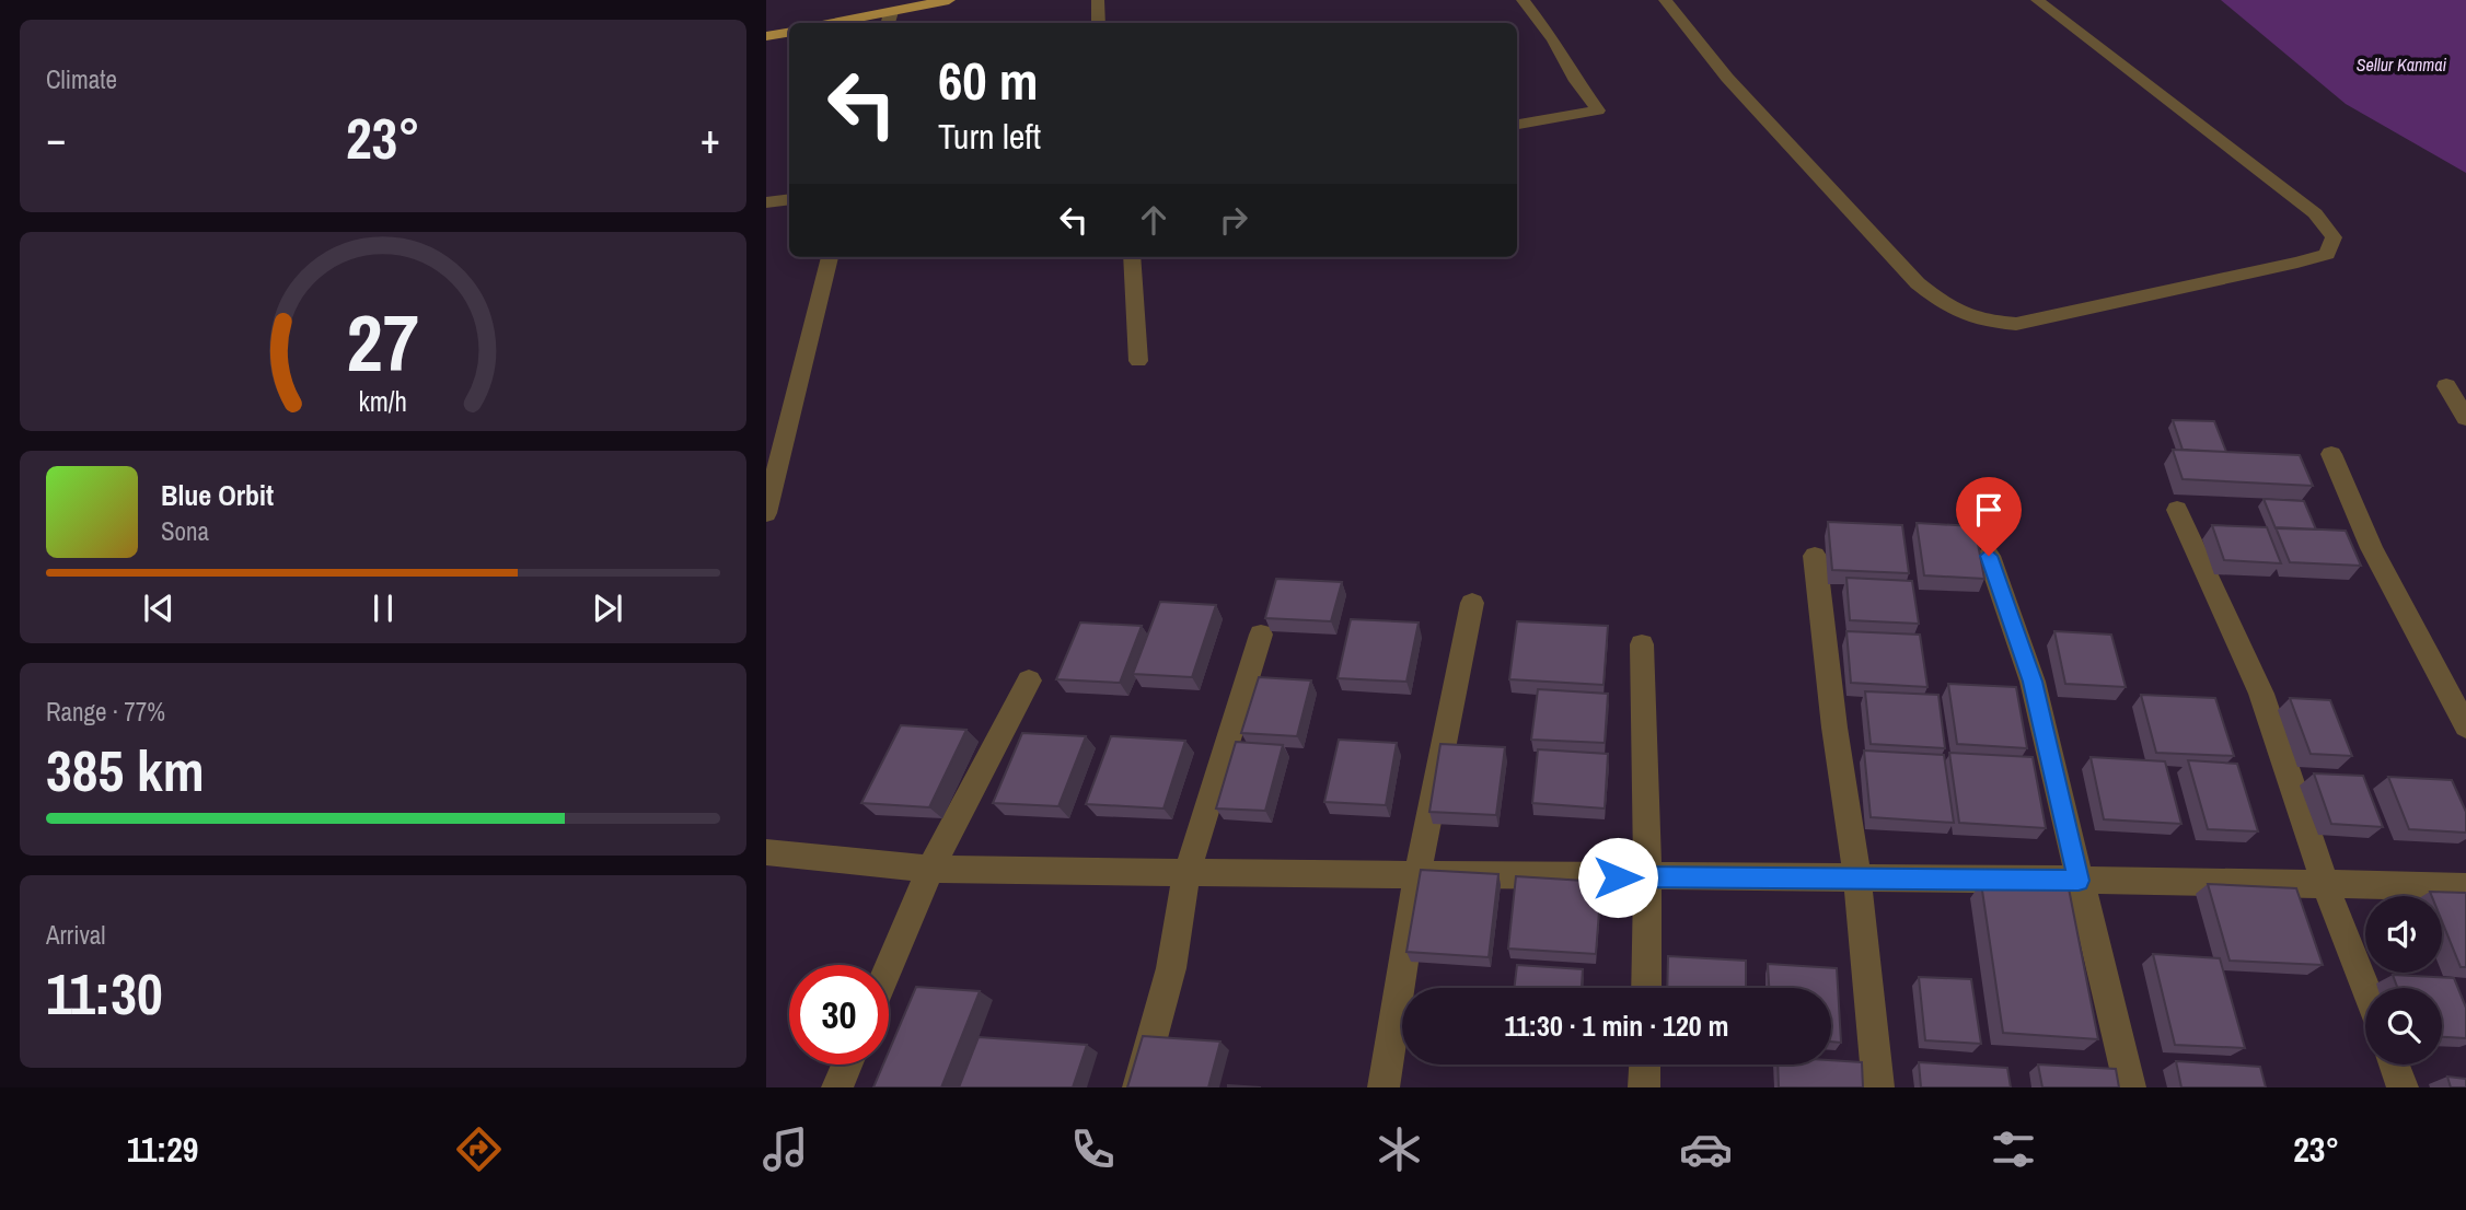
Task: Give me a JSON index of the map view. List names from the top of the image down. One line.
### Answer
{"water":["Sellur Kanmai"],"page":{"tile":["Climate",["Range · 77%","385 km"],["Arrival","11:30"]],"turn":["60 m","Turn left"],"heat":["−","23°","+"],"song":["Blue Orbit","Sona"],"limit":"30","trip":"11:30 · 1 min · 120 m","tabs":["11:29","23°"],"gauge":["27","km/h"]}}
